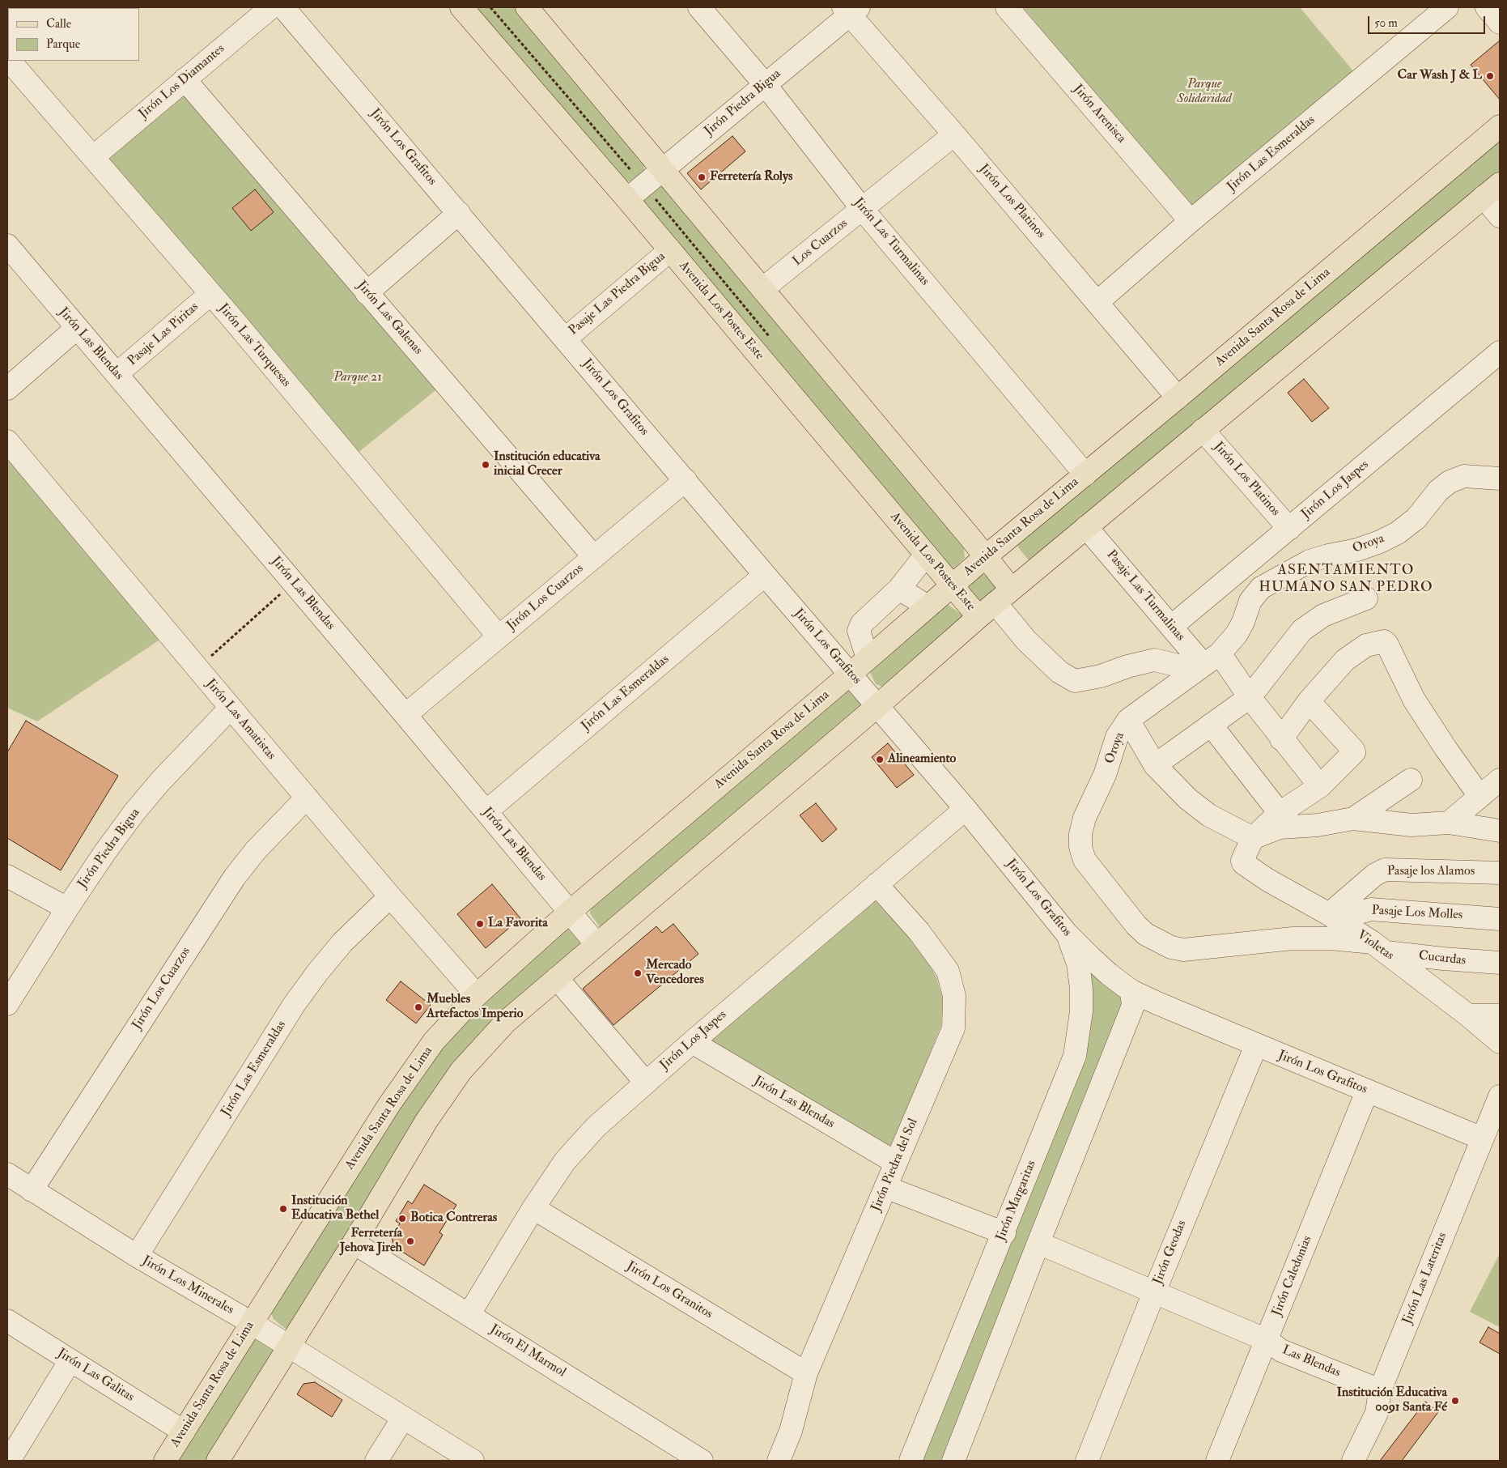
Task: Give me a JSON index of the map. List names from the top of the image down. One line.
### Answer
{"streets":{"main road":["Avenida Los Postes Este","Avenida Santa Rosa de Lima"],"street":["Jirón Los Diamantes","Jirón Piedra Bigua","Jirón Arenisca","Jirón Los Grafitos","Jirón Las Esmeraldas","Jirón Los Platinos","Jirón Las Turmalinas","Los Cuarzos","Pasaje Las Piedra Bigua","Jirón Las Galenas","Pasaje Las Piritas","Jirón Las Blendas","Jirón Las Turquesas","Jirón Los Jaspes","Oroya","Pasaje Las Turmalinas","Jirón Los Cuarzos","Jirón Las Amatistas","Pasaje los Alamos","Pasaje Los Molles","Violetas","Cucardas","Jirón Piedra del Sol","Jirón Margaritas","Jirón Geodas","Jirón Caledonias","Jirón Las Lateritas","Jirón Los Minerales","Jirón Los Granitos","Jirón El Marmol","Las Blendas","Jirón Las Galitas"]},"crossings":[["Jirón Los Diamantes","Jirón Las Galenas"],["Jirón Los Diamantes","Jirón Las Turquesas"],["Jirón Piedra Bigua","Jirón Los Platinos"],["Jirón Piedra Bigua","Jirón Las Turmalinas"],["Jirón Piedra Bigua","Avenida Los Postes Este"],["Jirón Piedra Bigua","Jirón Las Amatistas"],["Jirón Arenisca","Jirón Las Esmeraldas"],["Jirón Los Grafitos","Jirón Las Esmeraldas"],["Jirón Los Grafitos","Pasaje Las Piedra Bigua"],["Jirón Los Grafitos","Avenida Santa Rosa de Lima"],["Jirón Los Grafitos","Jirón Los Jaspes"],["Jirón Los Grafitos","Jirón Los Cuarzos"],["Jirón Los Grafitos","Jirón Margaritas"],["Jirón Los Grafitos","Jirón Geodas"],["Jirón Los Grafitos","Jirón Caledonias"],["Jirón Los Grafitos","Jirón Las Lateritas"],["Jirón Las Esmeraldas","Jirón Los Platinos"],["Jirón Las Esmeraldas","Jirón Las Blendas"],["Jirón Las Esmeraldas","Jirón Las Amatistas"],["Jirón Las Esmeraldas","Jirón Los Minerales"],["Jirón Los Platinos","Los Cuarzos"],["Jirón Los Platinos","Avenida Santa Rosa de Lima"],["Jirón Los Platinos","Jirón Los Jaspes"],["Jirón Las Turmalinas","Los Cuarzos"],["Jirón Las Turmalinas","Avenida Santa Rosa de Lima"],["Pasaje Las Piedra Bigua","Avenida Los Postes Este"],["Avenida Los Postes Este","Avenida Santa Rosa de Lima"],["Avenida Santa Rosa de Lima","Jirón Las Blendas"],["Avenida Santa Rosa de Lima","Jirón Las Amatistas"],["Avenida Santa Rosa de Lima","Jirón Los Minerales"],["Avenida Santa Rosa de Lima","Jirón Las Galitas"],["Jirón Las Galenas","Jirón Los Cuarzos"],["Pasaje Las Piritas","Jirón Las Blendas"],["Pasaje Las Piritas","Jirón Las Turquesas"],["Jirón Las Blendas","Jirón Los Jaspes"],["Jirón Las Blendas","Jirón Los Cuarzos"],["Jirón Las Blendas","Jirón Piedra del Sol"],["Jirón Las Turquesas","Jirón Los Cuarzos"],["Jirón Los Jaspes","Pasaje Las Turmalinas"],["Jirón Los Jaspes","Jirón Piedra del Sol"],["Jirón Los Jaspes","Jirón Los Granitos"],["Jirón Los Jaspes","Jirón El Marmol"],["Oroya","Pasaje Las Turmalinas"],["Oroya","Violetas"],["Oroya","Cucardas"],["Jirón Los Cuarzos","Jirón Las Amatistas"],["Jirón Los Cuarzos","Jirón Los Minerales"],["Pasaje los Alamos","Pasaje Los Molles"],["Pasaje los Alamos","Violetas"],["Pasaje Los Molles","Violetas"],["Violetas","Cucardas"],["Jirón Piedra del Sol","Jirón Los Granitos"],["Jirón Geodas","Las Blendas"],["Jirón Caledonias","Las Blendas"],["Jirón Las Lateritas","Las Blendas"]],"districts":["ASENTAMIENTO HUMANO SAN PEDRO"],"parks":["Parque Solidaridad","Parque 21"],"places":["Car Wash J & L","Ferretería Rolys","Institución educativa inicial Crecer","Alineamiento","La Favorita","Mercado Vencedores","Muebles Artefactos Imperio","Institución Educativa Bethel","Botica Contreras","Ferretería Jehova Jireh","Institución Educativa 0091 Santa Fé"],"legend":["Calle","Parque"],"scale_bar":"50 m"}
